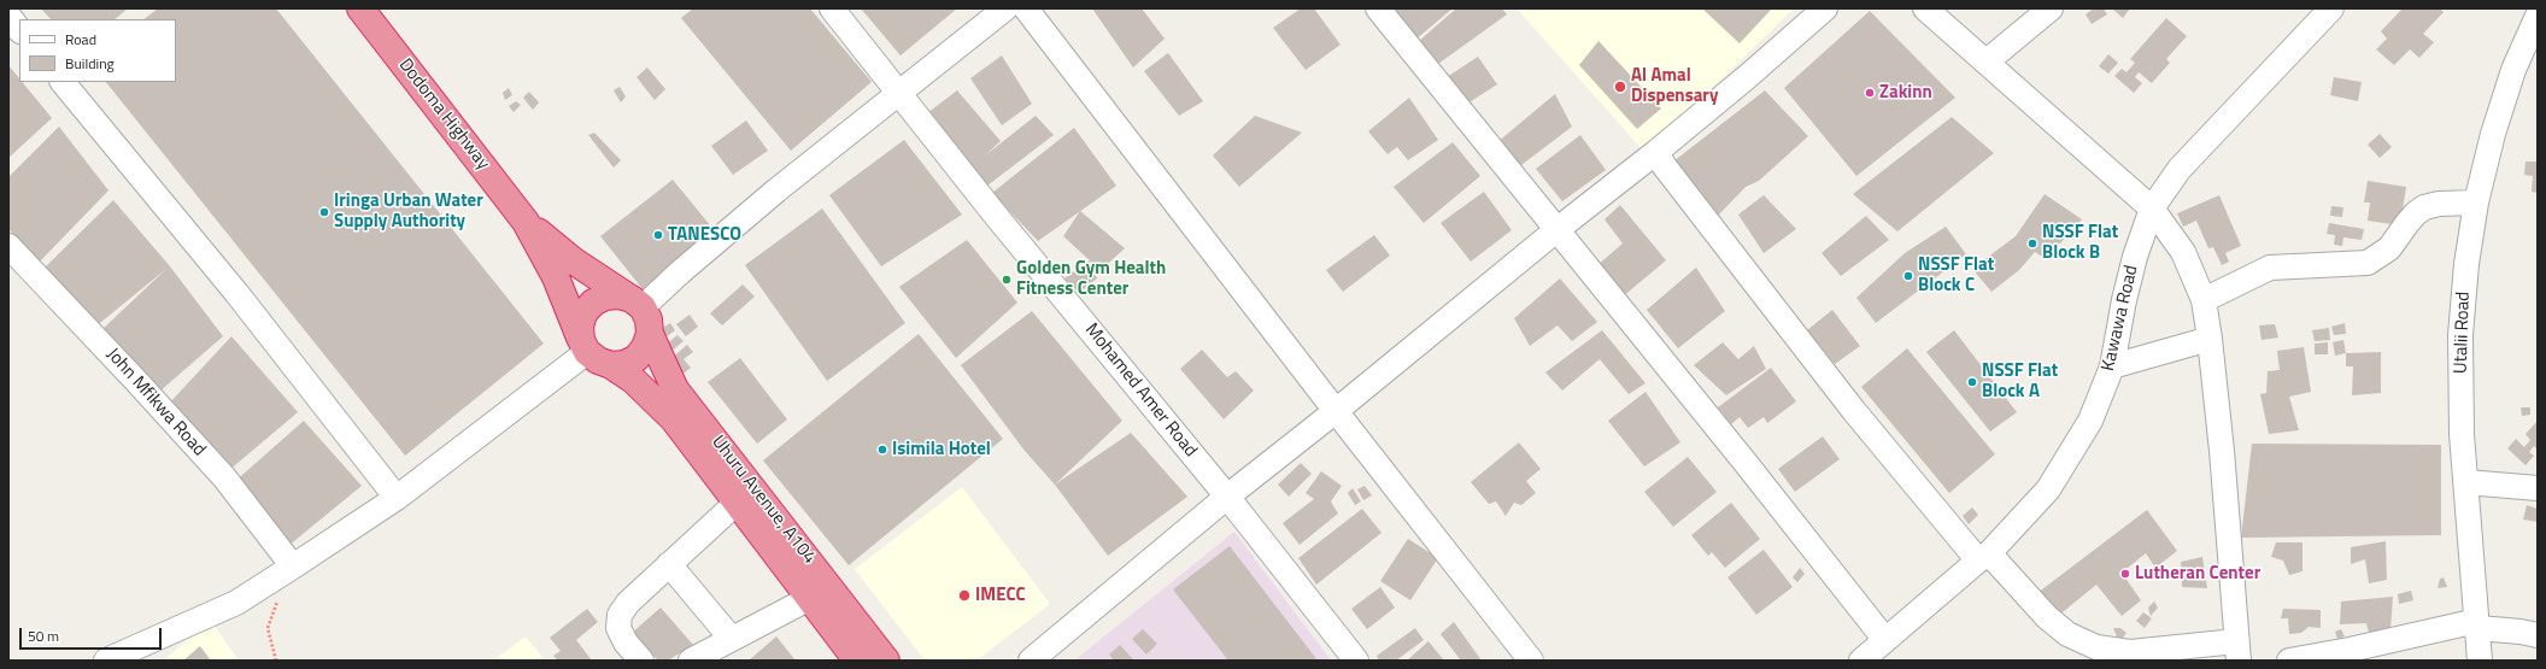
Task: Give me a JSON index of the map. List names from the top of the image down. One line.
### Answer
{"streets":{"highway":["Dodoma Highway","Uhuru Avenue, A104"],"street":["Kawawa Road","Utalii Road","Mohamed Amer Road","John Mfikwa Road"]},"places":["Al Amal Dispensary","Zakinn","Iringa Urban Water Supply Authority","TANESCO","NSSF Flat Block B","NSSF Flat Block C","Golden Gym Health Fitness Center","NSSF Flat Block A","Isimila Hotel","Lutheran Center","IMECC"],"legend":["Road","Building"],"scale_bar":"50 m"}
